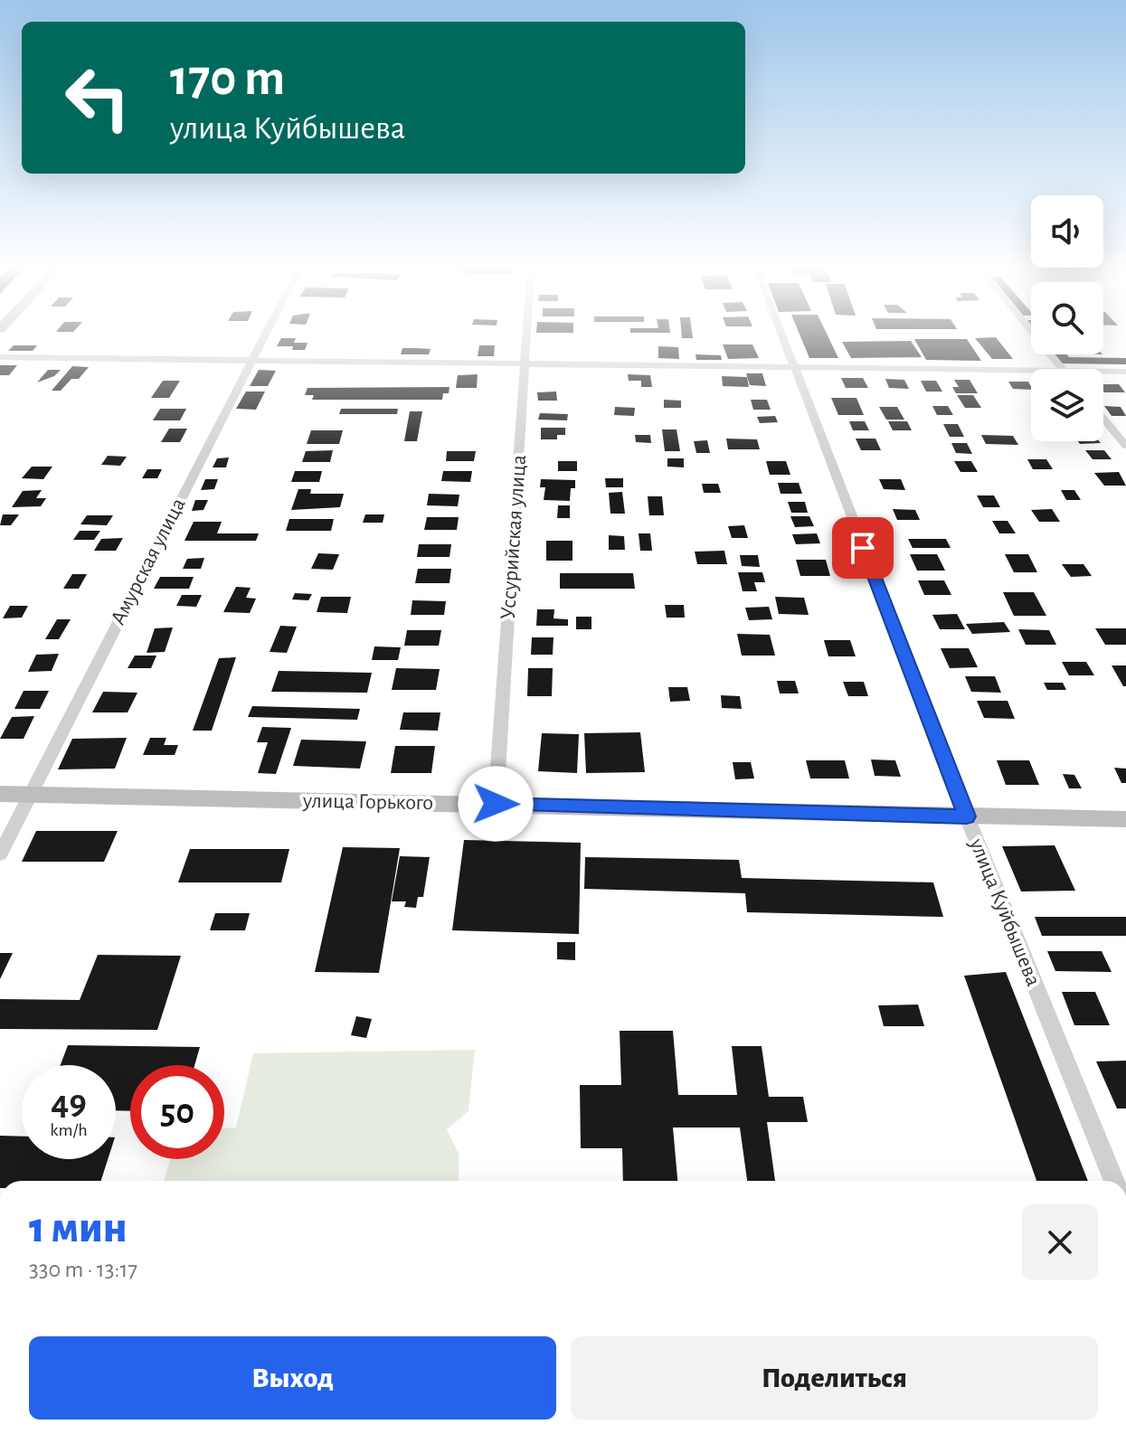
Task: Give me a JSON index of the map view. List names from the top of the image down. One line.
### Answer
{"streets":{"main road":["улица Горького"],"street":["Уссурийская улица","Амурская улица","улица Куйбышева"]},"crossings":[["Уссурийская улица","улица Горького"],["Амурская улица","улица Горького"],["улица Горького","улица Куйбышева"]],"page":{"turn":["170 m","улица Куйбышева"],"speed":"49 km/h","limit":"50","heading":["1 мин","330 m · 13:17"],"buttons":["Выход","Поделиться"]}}
